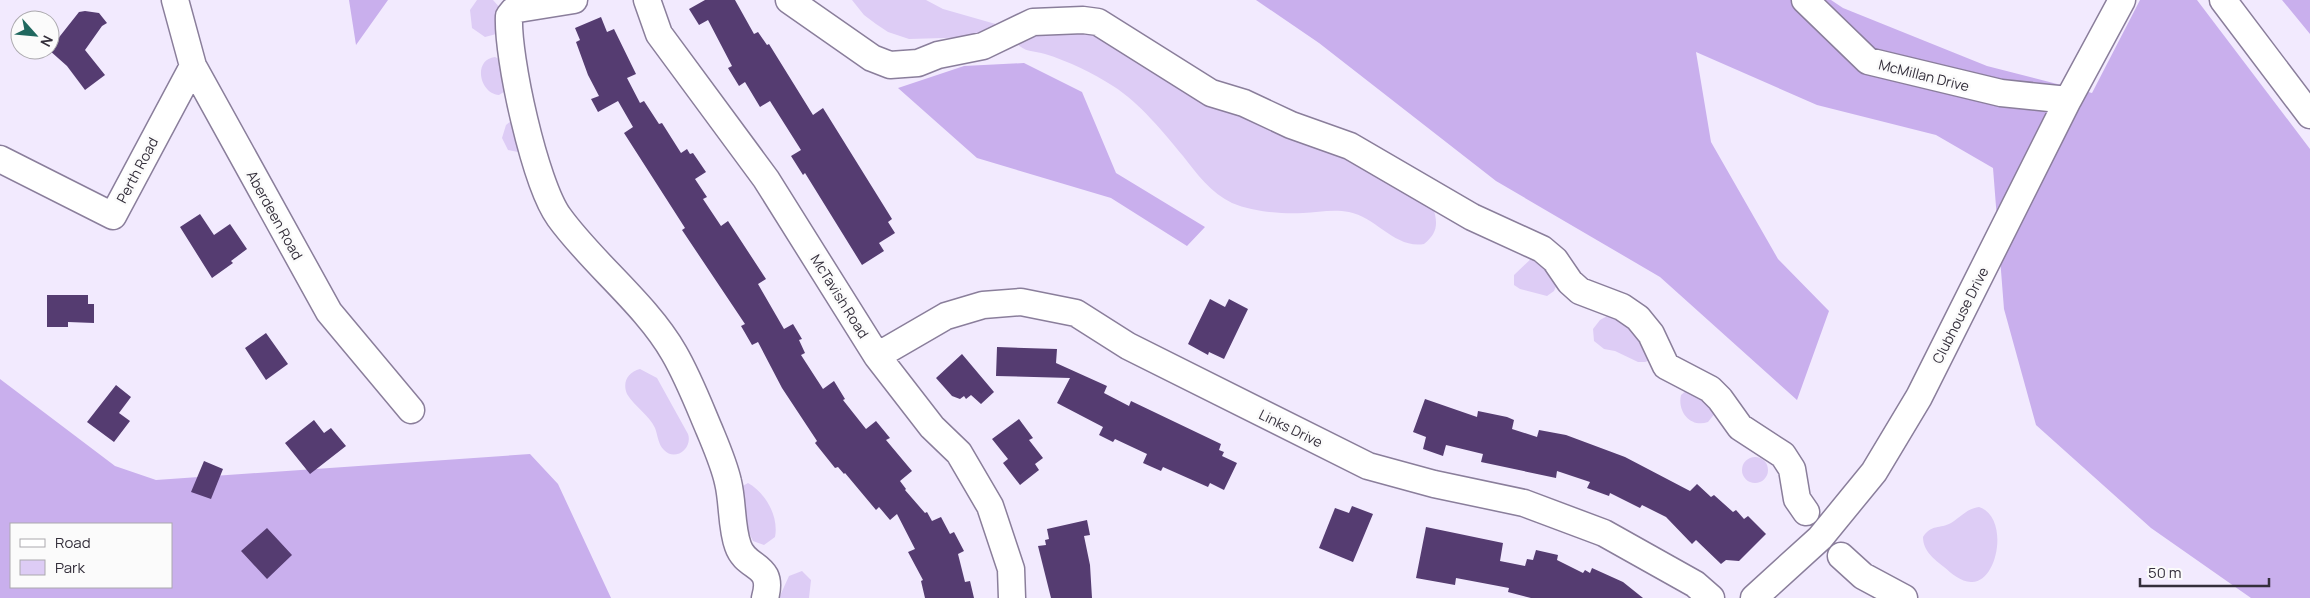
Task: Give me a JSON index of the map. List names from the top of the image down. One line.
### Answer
{"streets":{"street":["McMillan Drive","Perth Road","Aberdeen Road","McTavish Road","Clubhouse Drive","Links Drive"]},"crossings":[["McMillan Drive","Clubhouse Drive"],["Perth Road","Aberdeen Road"],["McTavish Road","Links Drive"]],"legend":["Road","Park"],"scale_bar":"50 m","north":"bottom right"}
